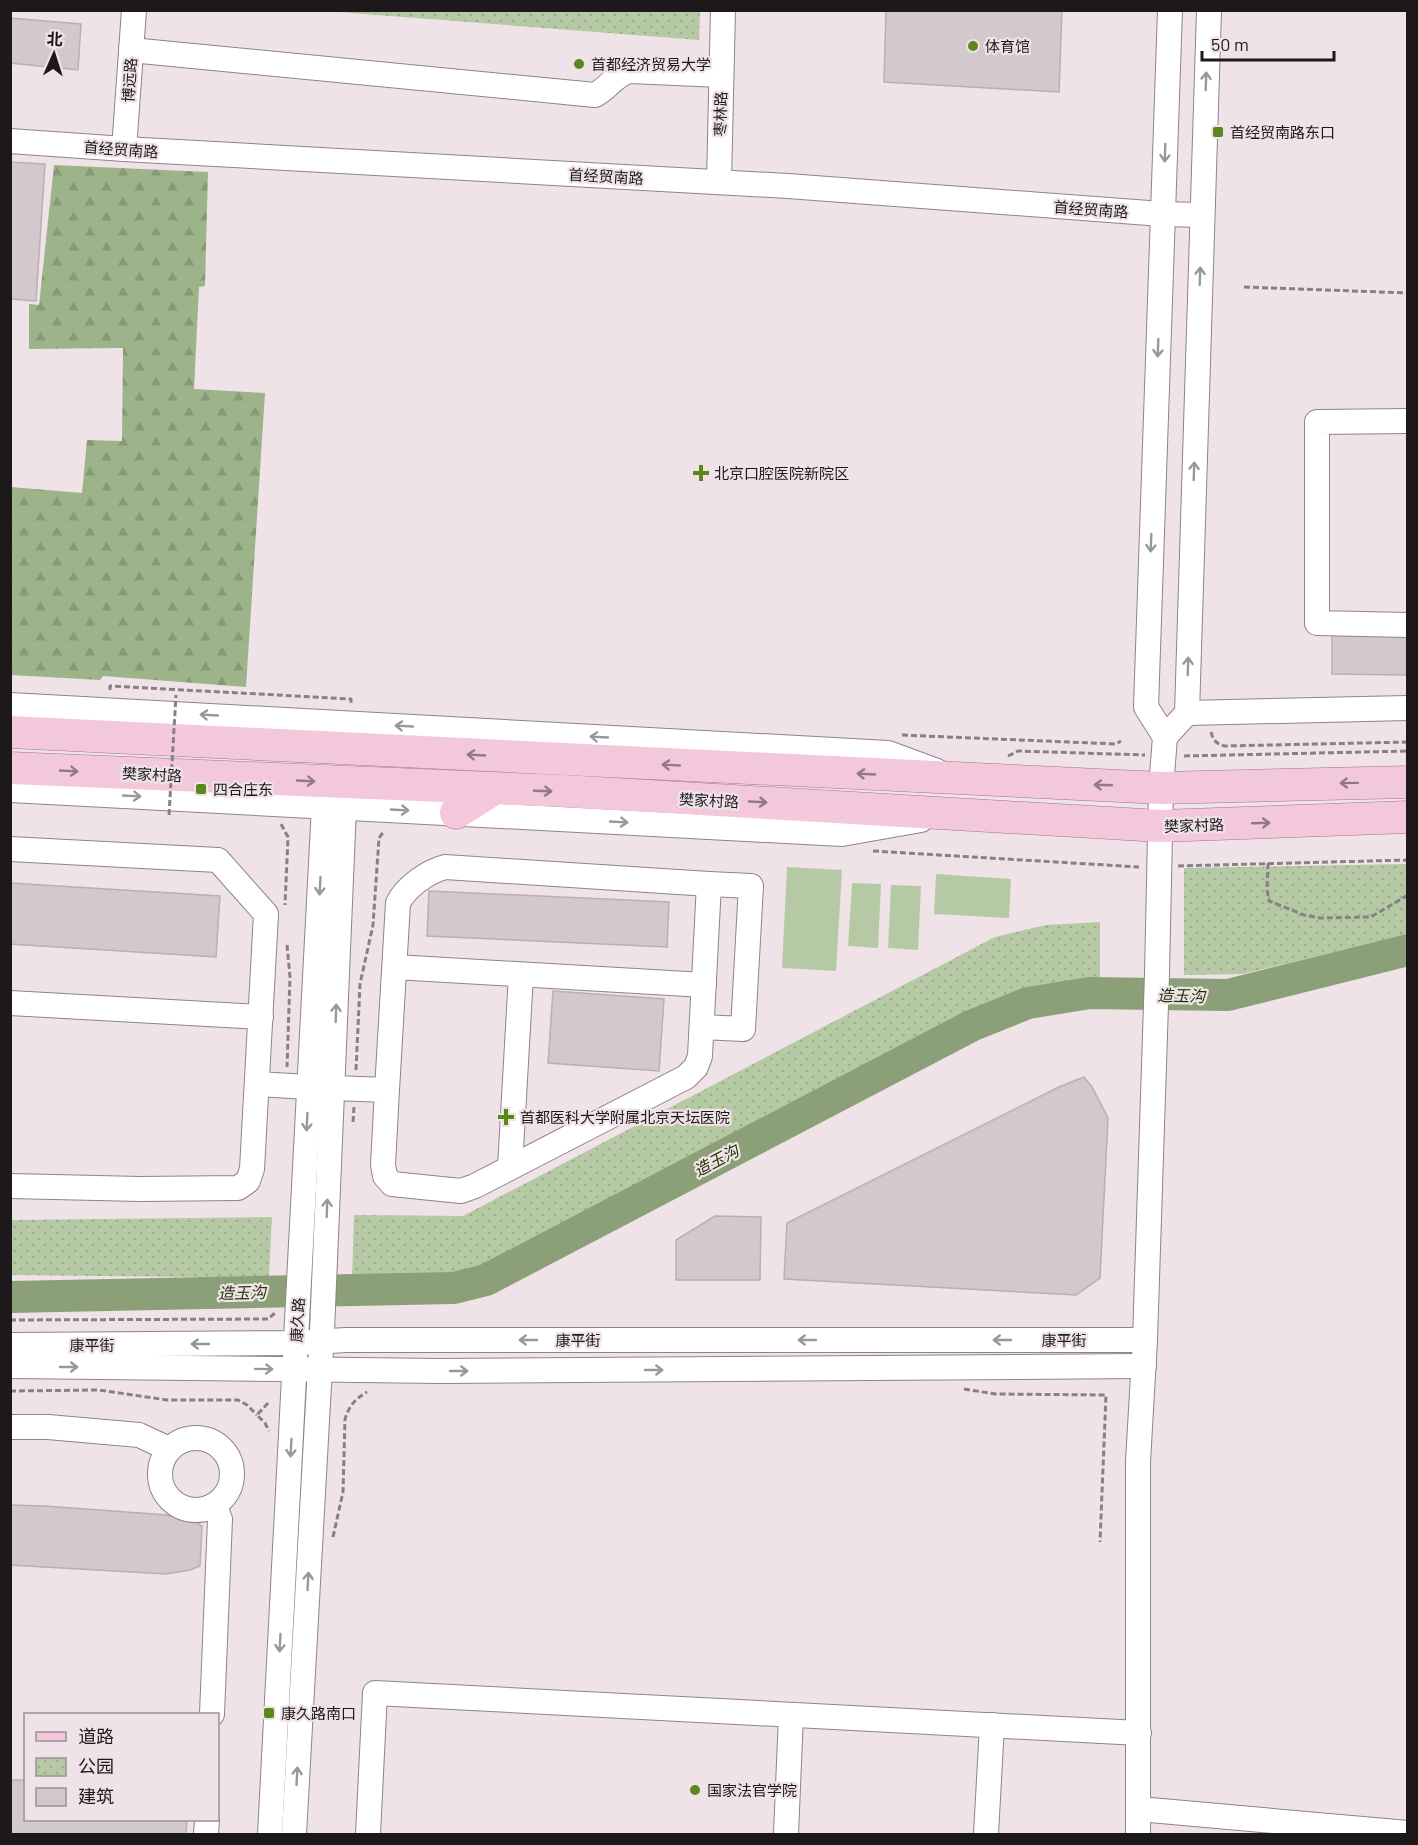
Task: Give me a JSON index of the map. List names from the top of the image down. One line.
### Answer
{"streets":{"main road":["樊家村路"],"street":["博远路","枣林路","首经贸南路","康久路","康平街"]},"crossings":[["博远路","首经贸南路"],["枣林路","首经贸南路"],["康久路","康平街"]],"water":["造玉沟"],"places":{"other":["体育馆","首都经济贸易大学","国家法官学院"],"transit":["首经贸南路东口","四合庄东","康久路南口"],"health":["北京口腔医院新院区","首都医科大学附属北京天坛医院"]},"legend":["道路","公园","建筑"],"scale_bar":"50 m","north":"top"}
